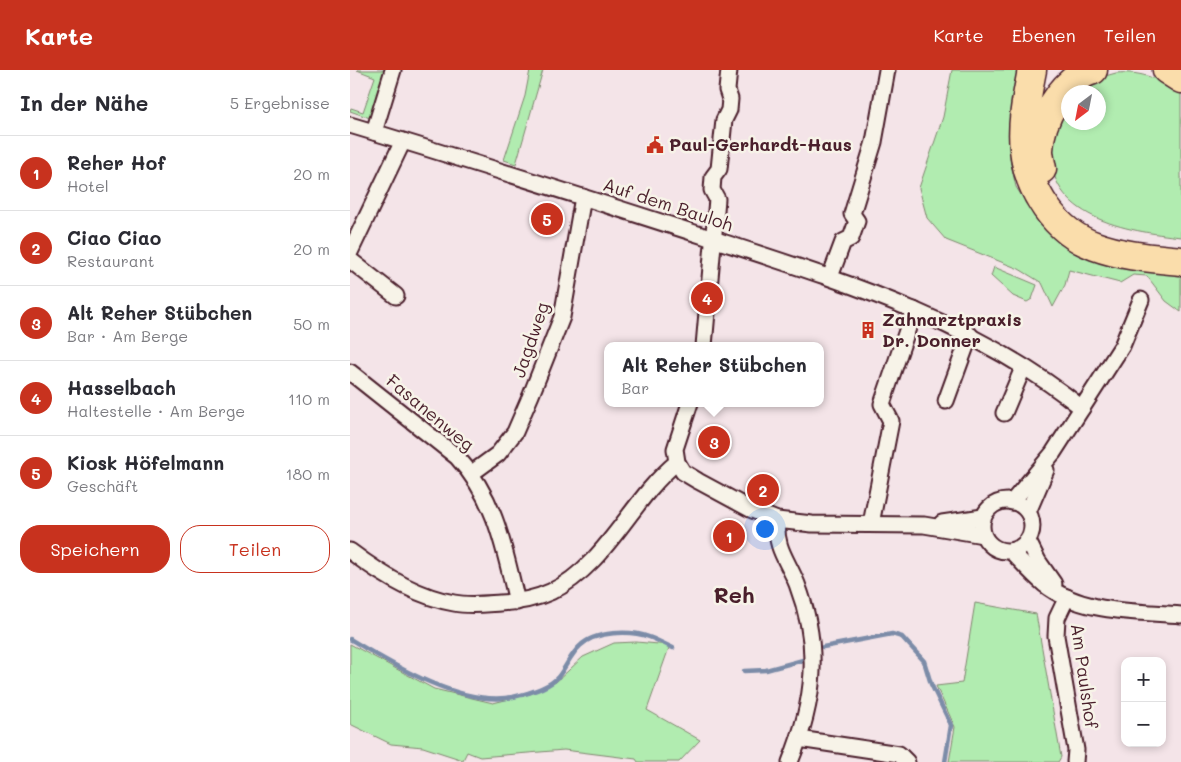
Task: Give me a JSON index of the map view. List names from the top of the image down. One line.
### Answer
{"streets":{"street":["Auf dem Bauloh","Jagdweg","Fasanenweg","Am Paulshof"]},"crossings":[["Auf dem Bauloh","Jagdweg"],["Jagdweg","Fasanenweg"]],"districts":["Reh"],"places":{"public building":["Paul-Gerhardt-Haus"],"building":["Zahnarztpraxis Dr. Donner"]},"north":"bottom left","page":{"header":"Karte","nav":["Karte","Ebenen","Teilen"],"heading":["In der Nähe","5 Ergebnisse"],"list":[{"mark":"1","name":"Reher Hof","note":"Hotel","value":"20 m"},{"mark":"2","name":"Ciao Ciao","note":"Restaurant","value":"20 m"},{"mark":"3","name":"Alt Reher Stübchen","note":"Bar · Am Berge","value":"50 m"},{"mark":"4","name":"Hasselbach","note":"Haltestelle · Am Berge","value":"110 m"},{"mark":"5","name":"Kiosk Höfelmann","note":"Geschäft","value":"180 m"}],"pins":["5","4","3","2","1"],"popup":["Alt Reher Stübchen","Bar"],"buttons":["Speichern","Teilen"],"map_buttons":["+","−"]}}
